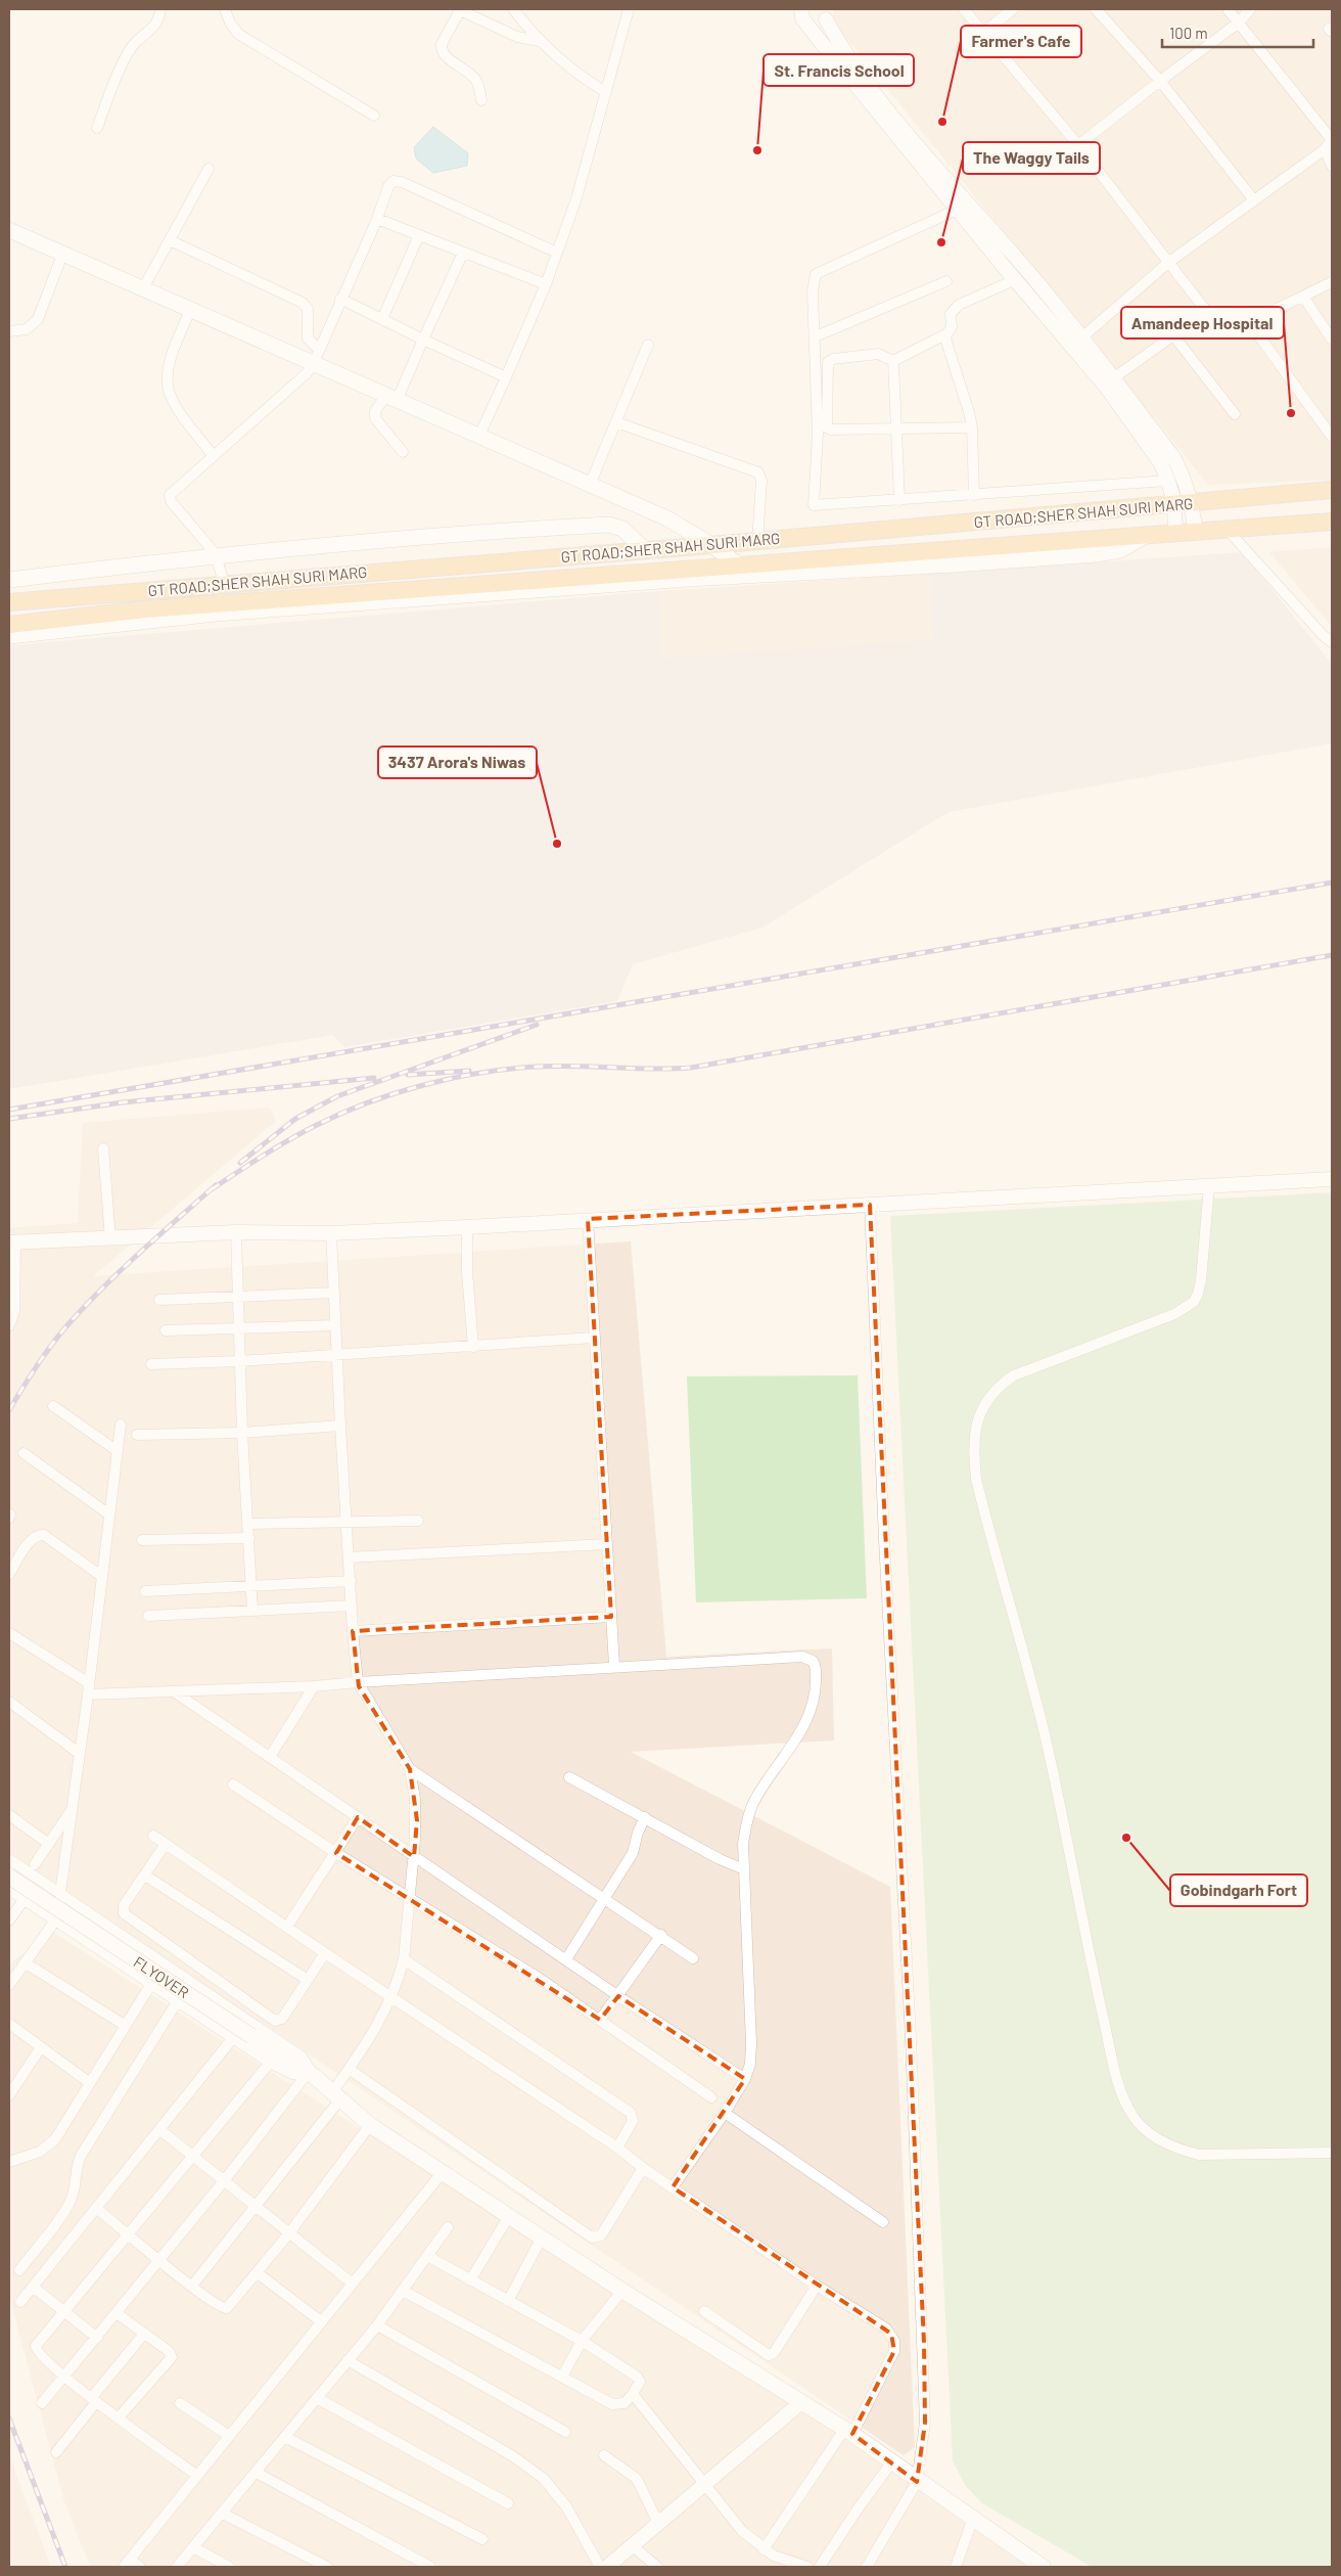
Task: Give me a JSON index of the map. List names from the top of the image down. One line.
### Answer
{"streets":{"main road":["GT ROAD;SHER SHAH SURI MARG","FLYOVER"]},"places":["Farmer's Cafe","St. Francis School","The Waggy Tails","Amandeep Hospital","3437 Arora's Niwas","Gobindgarh Fort"],"scale_bar":"100 m"}
